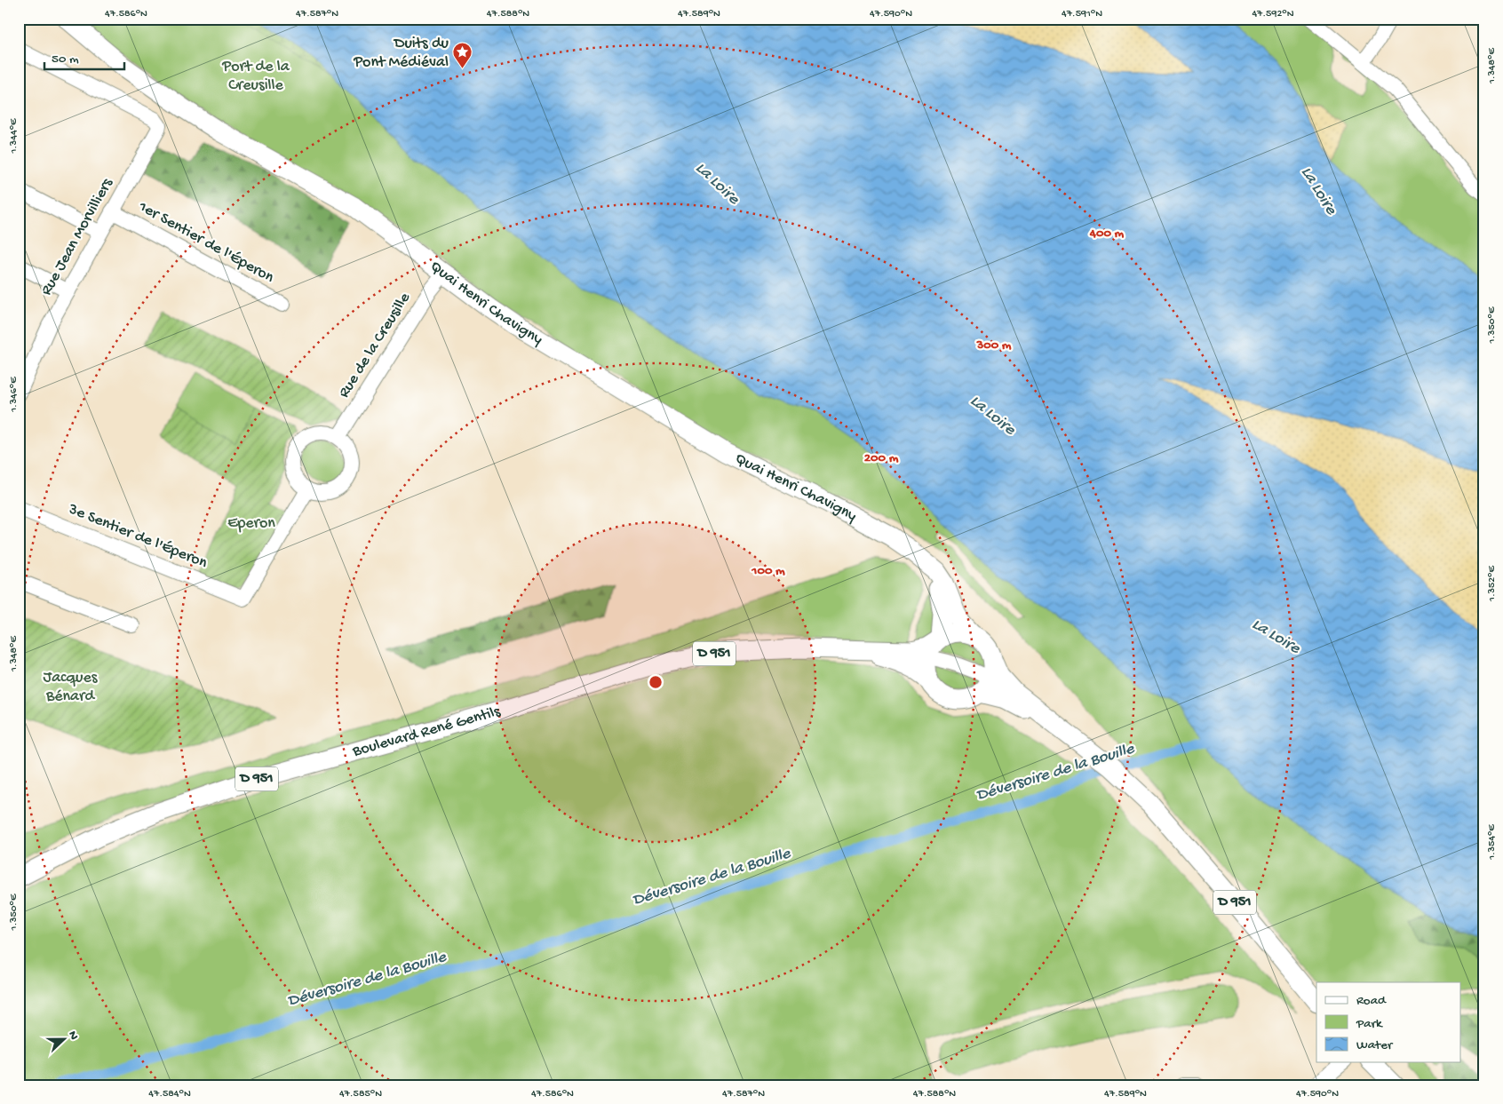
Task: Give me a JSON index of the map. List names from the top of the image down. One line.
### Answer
{"streets":{"main road":["Quai Henri Chavigny","D 951","Boulevard René Gentils"],"street":["Rue Jean Morvilliers","1er Sentier de l'Éperon","Rue de la Creusille","3e Sentier de l'Éperon"]},"crossings":[["Rue Jean Morvilliers","1er Sentier de l'Éperon"],["Quai Henri Chavigny","Rue de la Creusille"],["Quai Henri Chavigny","D 951"],["Quai Henri Chavigny","Boulevard René Gentils"],["Rue de la Creusille","3e Sentier de l'Éperon"],["D 951","Boulevard René Gentils"]],"water":["La Loire","Déversoire de la Bouille"],"parks":["Port de la Creusille","Eperon","Jacques Bénard"],"places":{"place":["Duits du Pont Médiéval"]},"legend":["Road","Park","Water"],"scale_bar":"50 m","north":"right","coordinates":["47.586°N","47.587°N","47.588°N","47.589°N","47.590°N","47.591°N","47.592°N","1.348°E","1.344°E","1.350°E","1.346°E","1.352°E","1.354°E","47.584°N","47.585°N"],"rings":["400 m","300 m","200 m","100 m"]}
